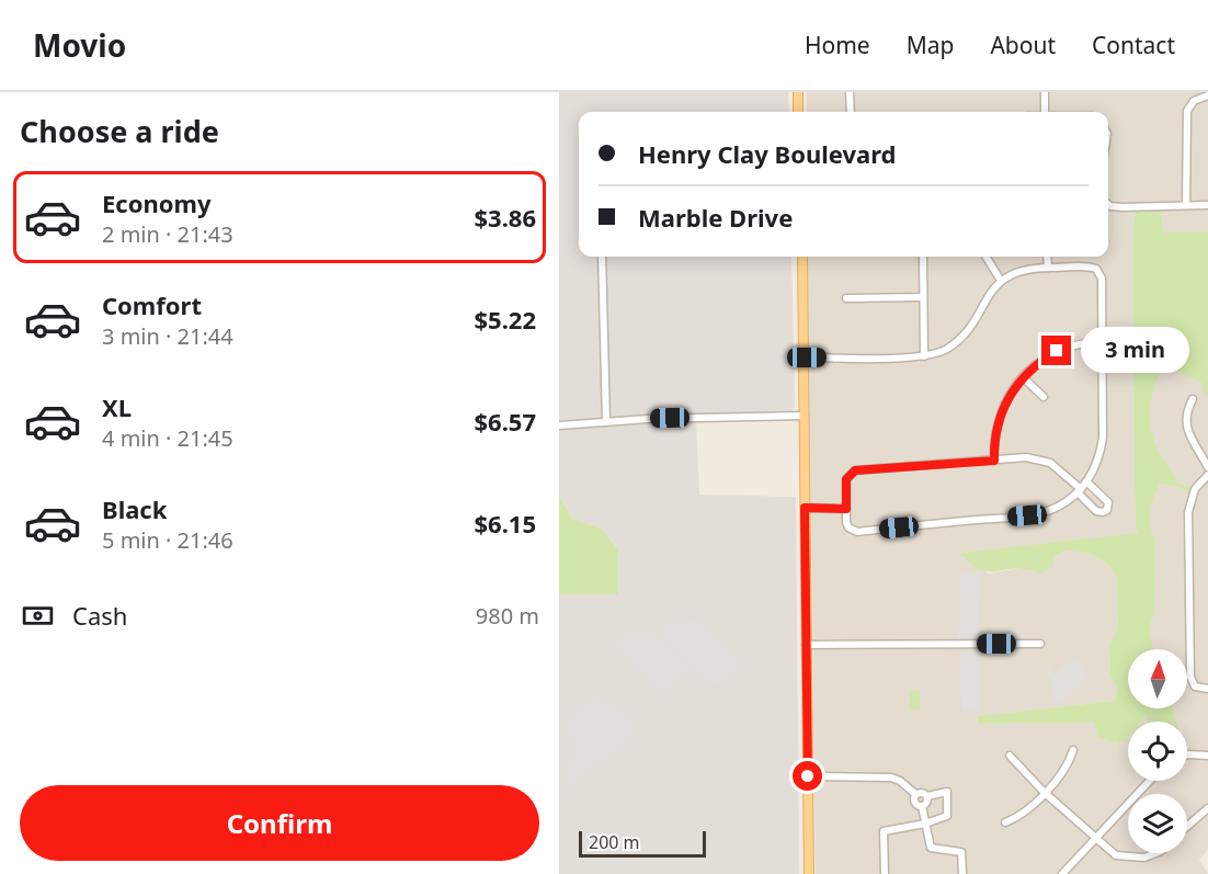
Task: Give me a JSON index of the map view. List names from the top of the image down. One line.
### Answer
{"scale_bar":"200 m","north":"top","page":{"header":"Movio","nav":["Home","Map","About","Contact"],"heading":"Choose a ride","banner":["Henry Clay Boulevard","Marble Drive"],"list":[{"name":"Economy","note":"2 min · 21:43","value":"$3.86"},{"name":"Comfort","note":"3 min · 21:44","value":"$5.22"},{"name":"XL","note":"4 min · 21:45","value":"$6.57"},{"name":"Black","note":"5 min · 21:46","value":"$6.15"}],"bubble":"3 min","pay":["Cash","980 m"],"buttons":"Confirm","scale":"200 m"}}
